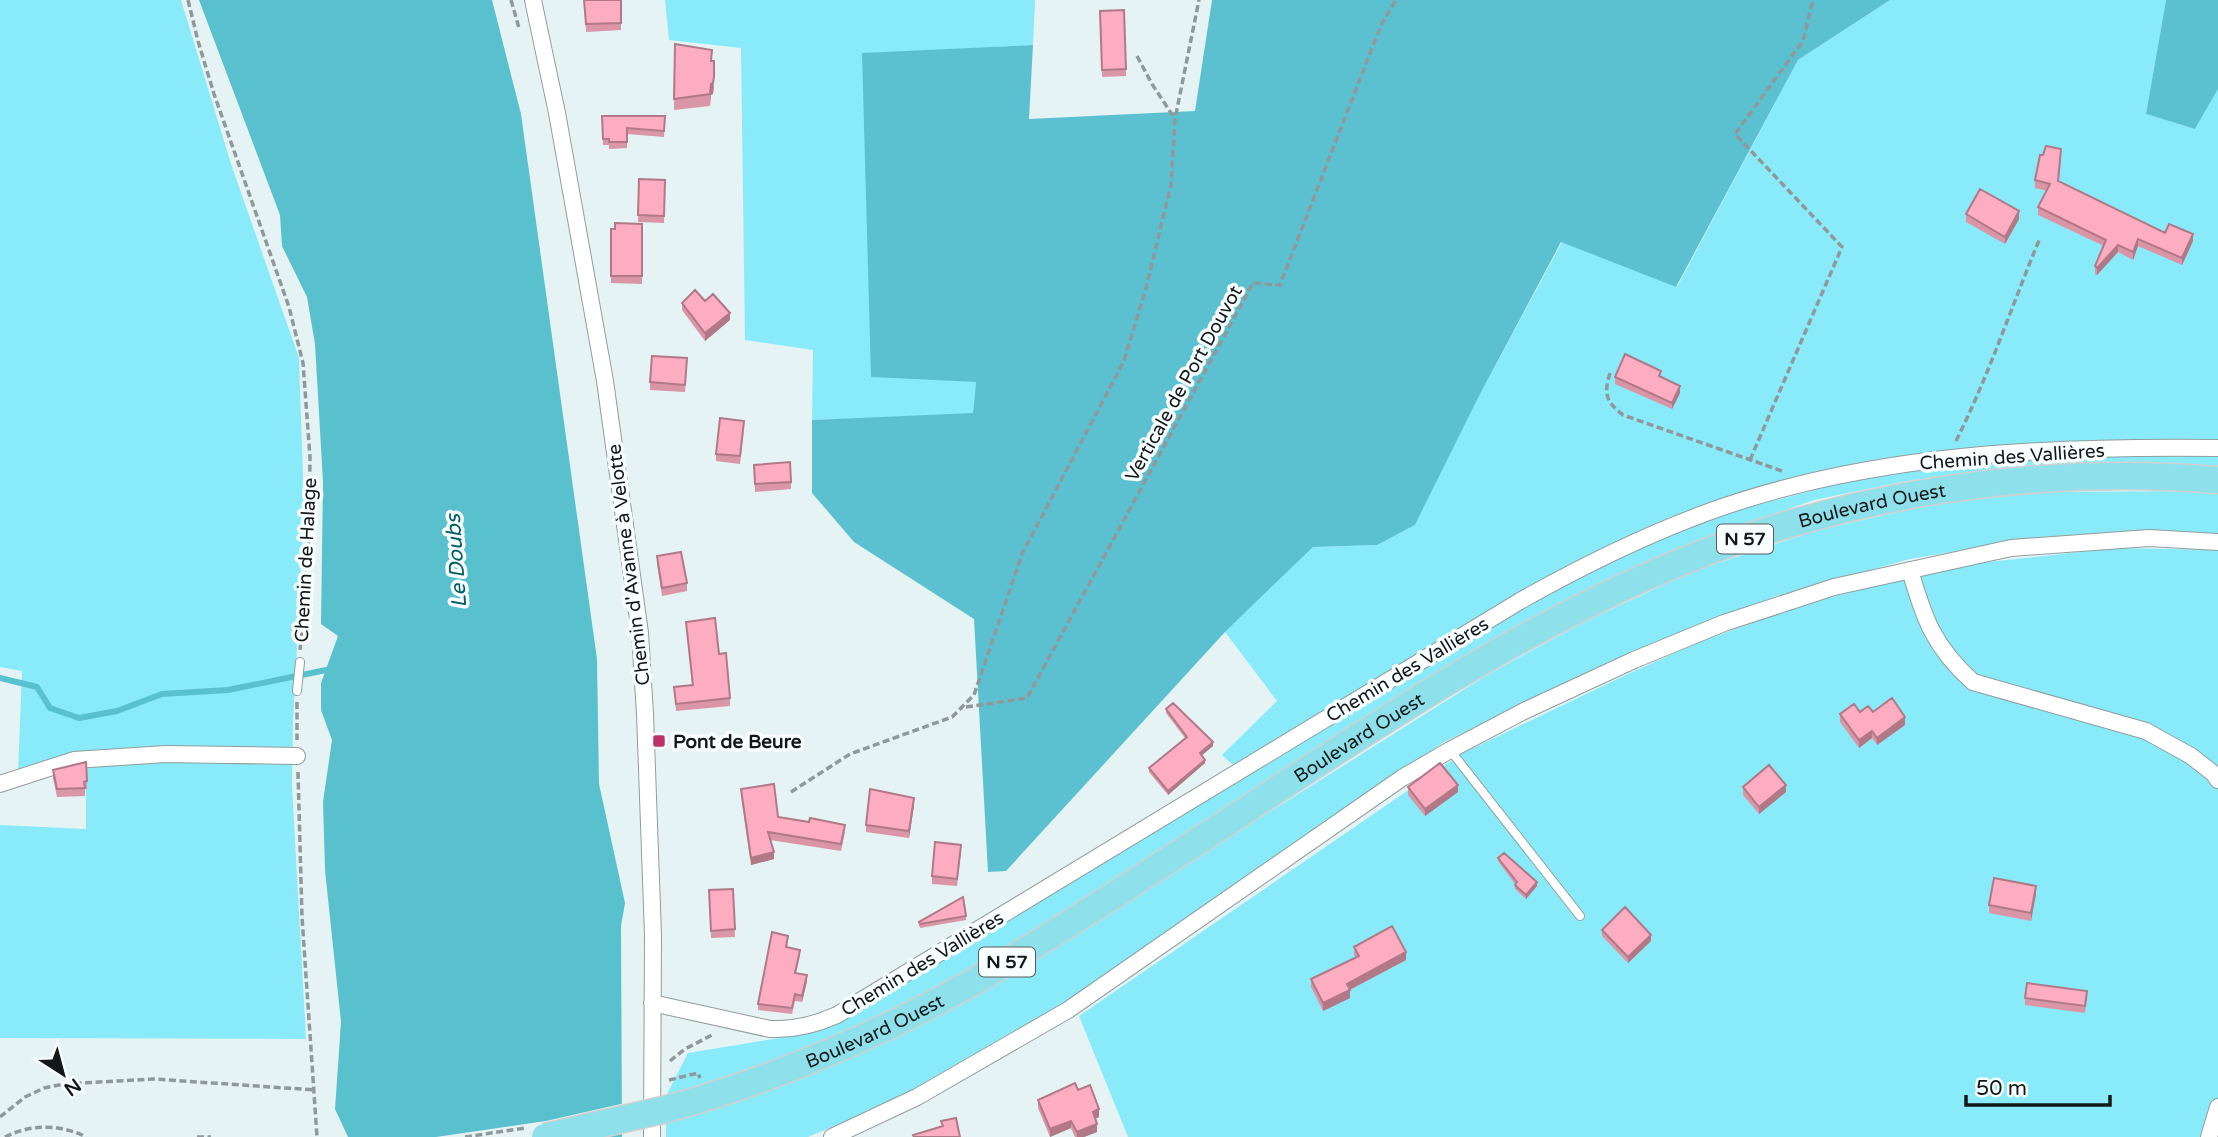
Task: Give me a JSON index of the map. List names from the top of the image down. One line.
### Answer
{"streets":{"main road":["Boulevard Ouest","N 57"],"street":["Chemin des Vallières","Chemin d'Avanne à Velotte"],"lane":["Chemin de Halage"],"path":["Verticale de Port Douvot"]},"crossings":[["Chemin des Vallières","Chemin d'Avanne à Velotte"]],"water":["Le Doubs"],"places":{"transit":["Pont de Beure"]},"scale_bar":"50 m","north":"bottom right"}
